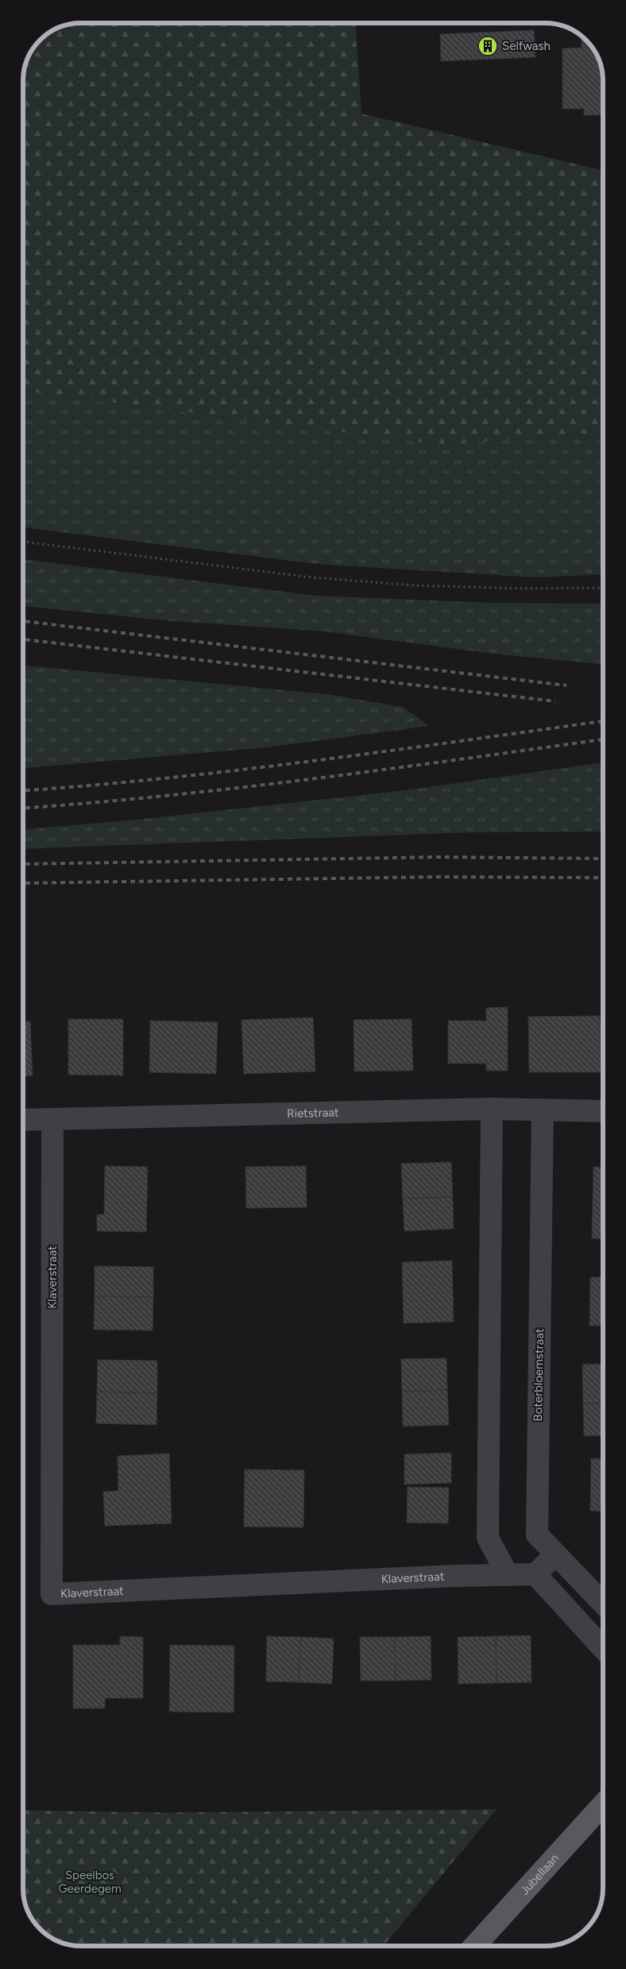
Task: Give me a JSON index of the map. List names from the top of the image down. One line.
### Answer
{"streets":{"main road":["Jubellaan"],"street":["Rietstraat","Klaverstraat","Boterbloemstraat"]},"crossings":[["Rietstraat","Klaverstraat"],["Rietstraat","Boterbloemstraat"]],"parks":["Speelbos Geerdegem"],"places":{"building":["Selfwash"]}}
